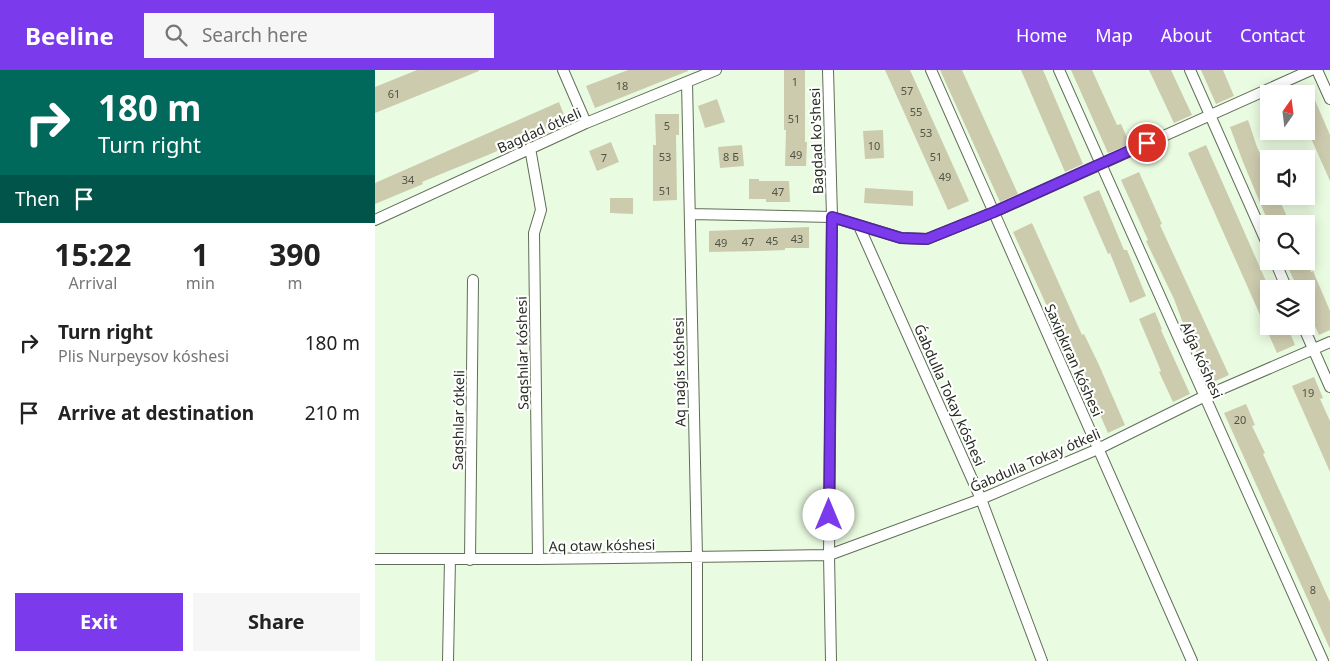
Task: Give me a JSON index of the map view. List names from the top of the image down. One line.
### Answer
{"streets":{"street":["Bagdad ótkeli","Bagdad ko'shesi","Saqshılar kóshesi","Saxipkıran kóshesi","Alǵa kóshesi","Aq naǵıs kóshesi","Ǵabdulla Tokay kóshesi","Saqshılar ótkeli","Ǵabdulla Tokay ótkeli","Aq otaw kóshesi"]},"crossings":[["Bagdad ótkeli","Saqshılar kóshesi"],["Bagdad ótkeli","Aq naǵıs kóshesi"],["Bagdad ko'shesi","Ǵabdulla Tokay ótkeli"],["Bagdad ko'shesi","Aq otaw kóshesi"],["Saqshılar kóshesi","Aq otaw kóshesi"],["Saxipkıran kóshesi","Ǵabdulla Tokay ótkeli"],["Alǵa kóshesi","Ǵabdulla Tokay ótkeli"],["Aq naǵıs kóshesi","Aq otaw kóshesi"],["Ǵabdulla Tokay kóshesi","Ǵabdulla Tokay ótkeli"],["Saqshılar ótkeli","Aq otaw kóshesi"],["Ǵabdulla Tokay ótkeli","Aq otaw kóshesi"]],"house_numbers":["1","18","57","61","55","51","5","53","10","49","53","8 Б","51","7","49","34","51","47","43","45","47","49","19","20","8"],"north":"top","page":{"header":"Beeline","search":"Search here","nav":["Home","Map","About","Contact"],"turn":["180 m","Turn right"],"then":"Then","eta":["15:22","Arrival","1","min","390","m"],"list":[{"name":"Turn right","note":"Plis Nurpeysov kóshesi","value":"180 m"},{"name":"Arrive at destination","value":"210 m"}],"buttons":["Exit","Share"]}}
